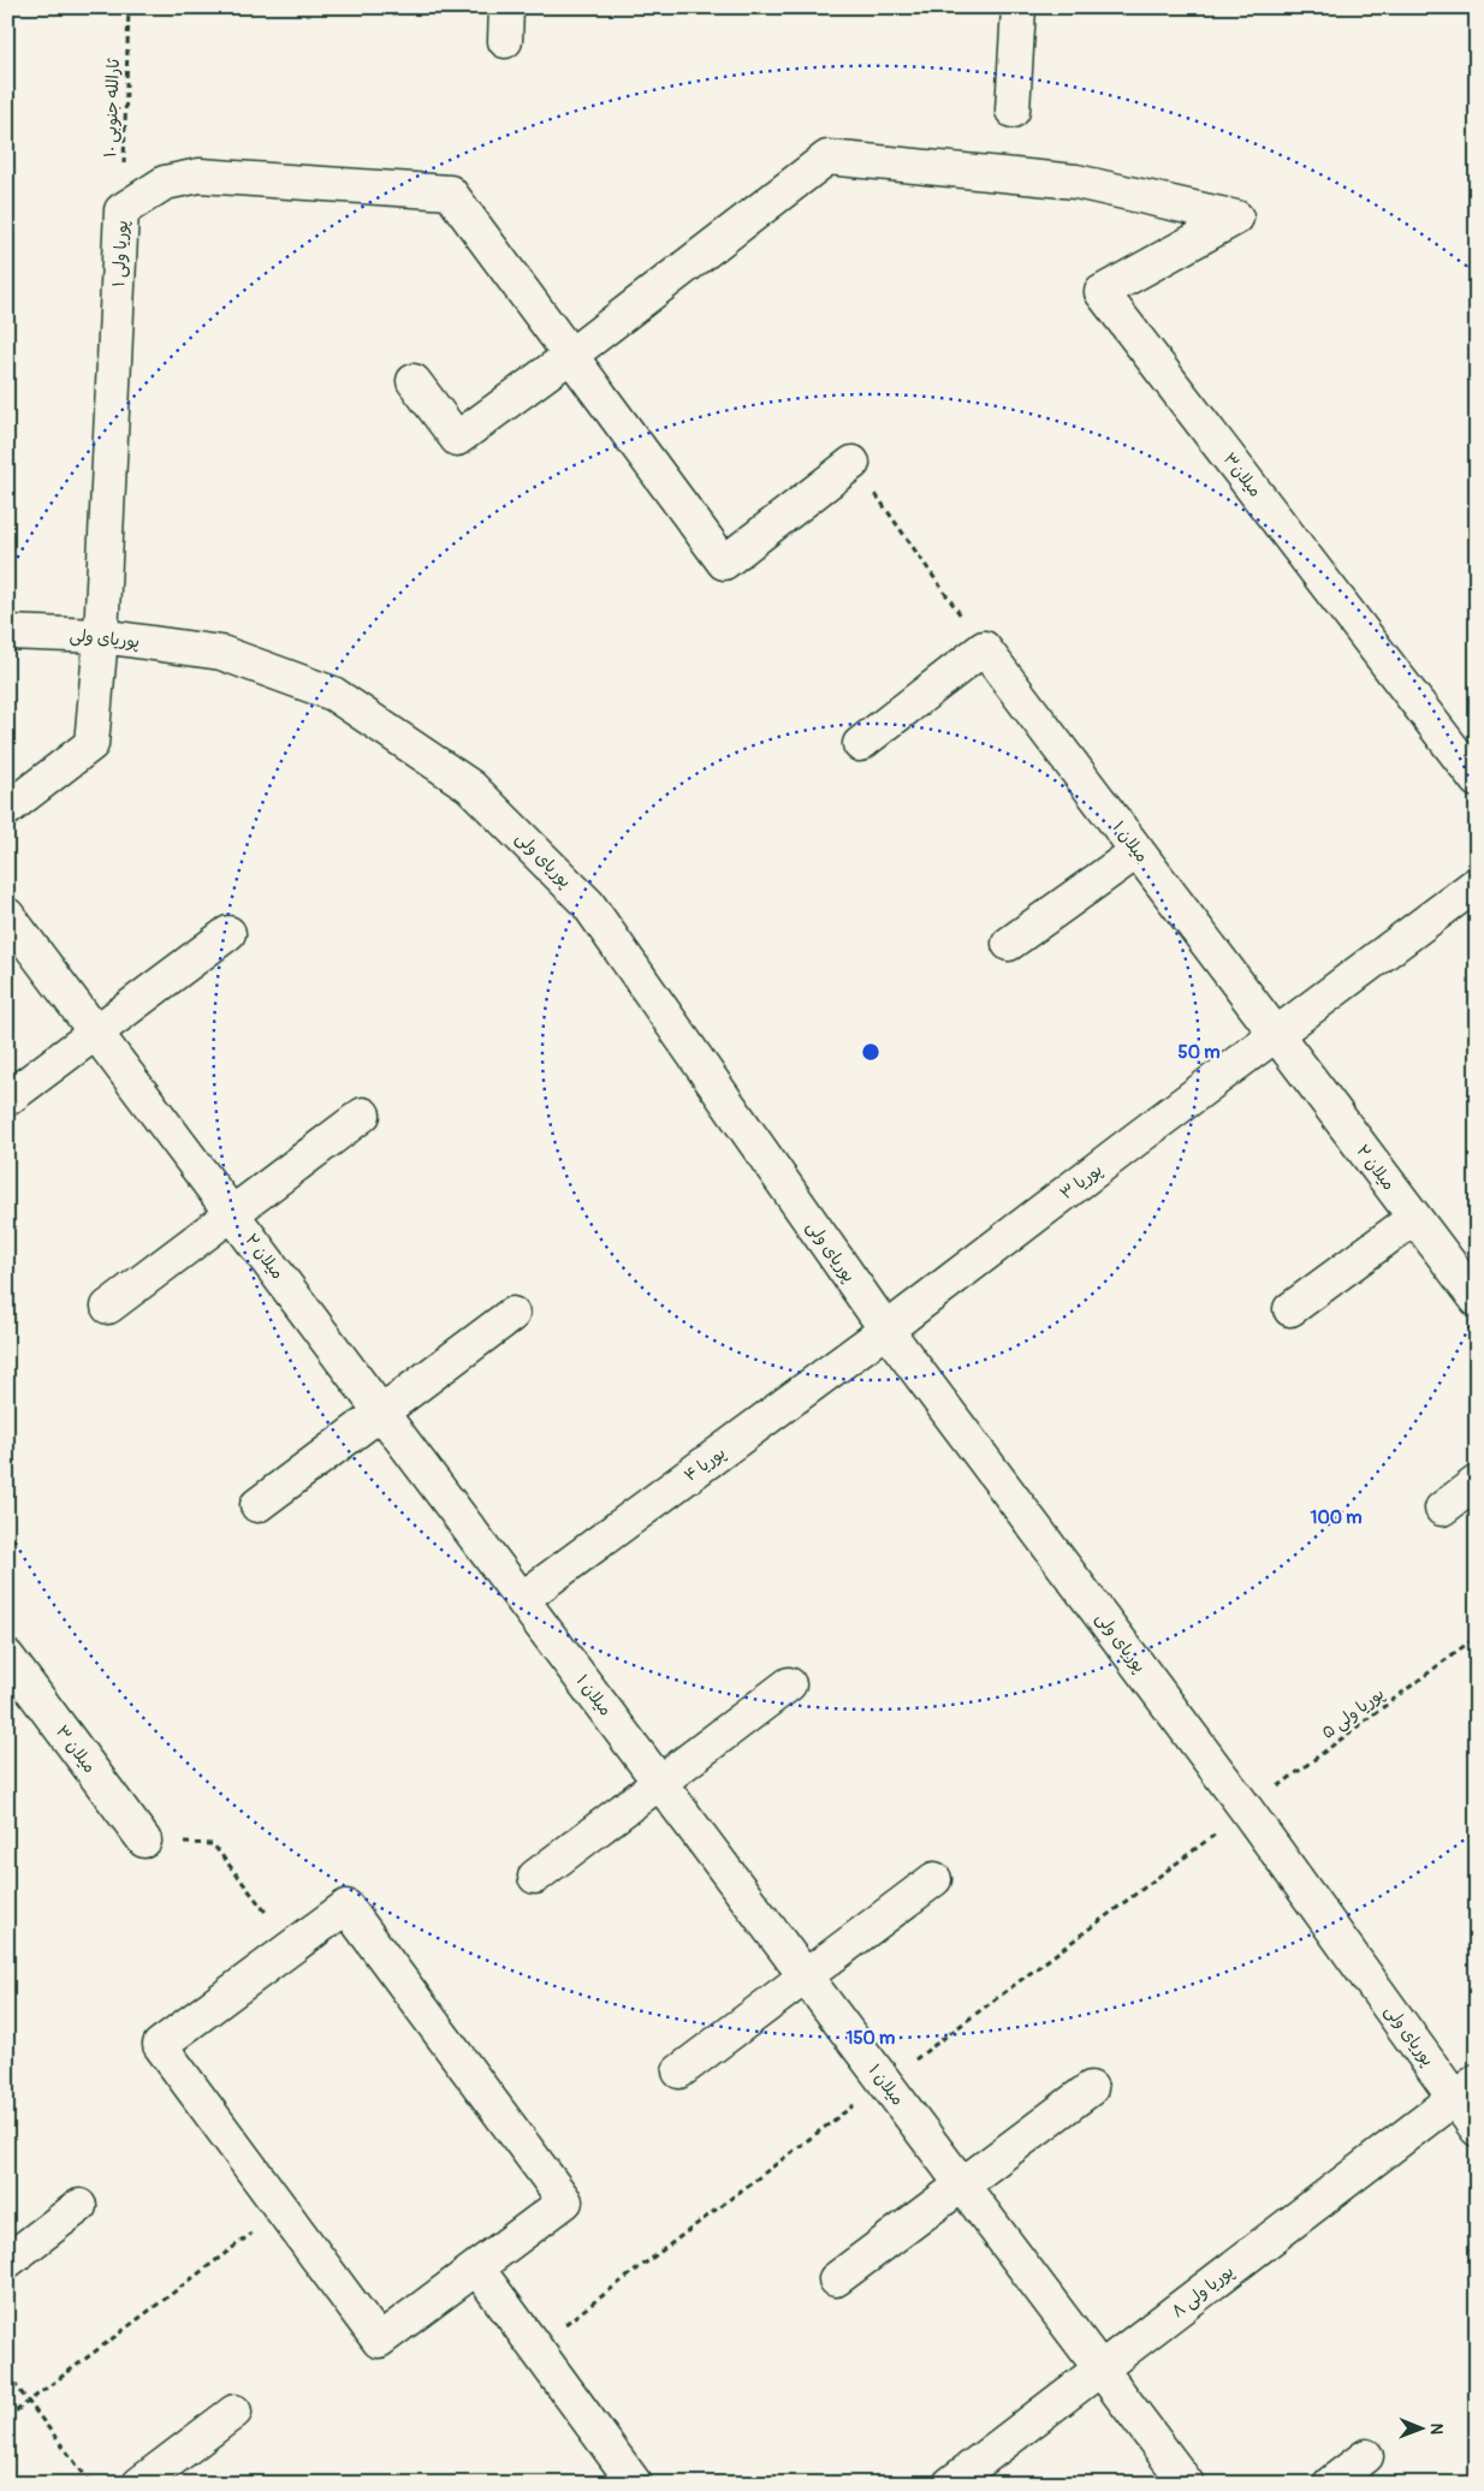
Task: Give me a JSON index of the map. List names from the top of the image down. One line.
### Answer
{"streets":{"street":["پوریا ولی ۱","میلان۳","پوریای ولی","میلان ۱","میلان ۲","پوریا ۳","پوریا ۴","میلان ۳","پوریا ولی ۸"],"path":["ثارالله جنوبی ۱۰","پوریا ولی ۵"]},"crossings":[["ثارالله جنوبی ۱۰","پوریا ولی ۱"],["پوریا ولی ۱","میلان۳"],["پوریا ولی ۱","پوریای ولی"],["پوریای ولی","پوریا ۳"],["پوریای ولی","پوریا ۴"],["پوریای ولی","پوریا ولی ۵"],["پوریای ولی","پوریا ولی ۸"],["میلان ۱","میلان ۲"],["میلان ۱","پوریا ۳"],["میلان ۱","پوریا ۴"],["میلان ۱","پوریا ولی ۸"],["میلان ۲","پوریا ۳"],["میلان ۲","پوریا ۴"],["پوریا ۳","پوریا ۴"]],"north":"right","rings":["50 m","100 m","150 m"]}
